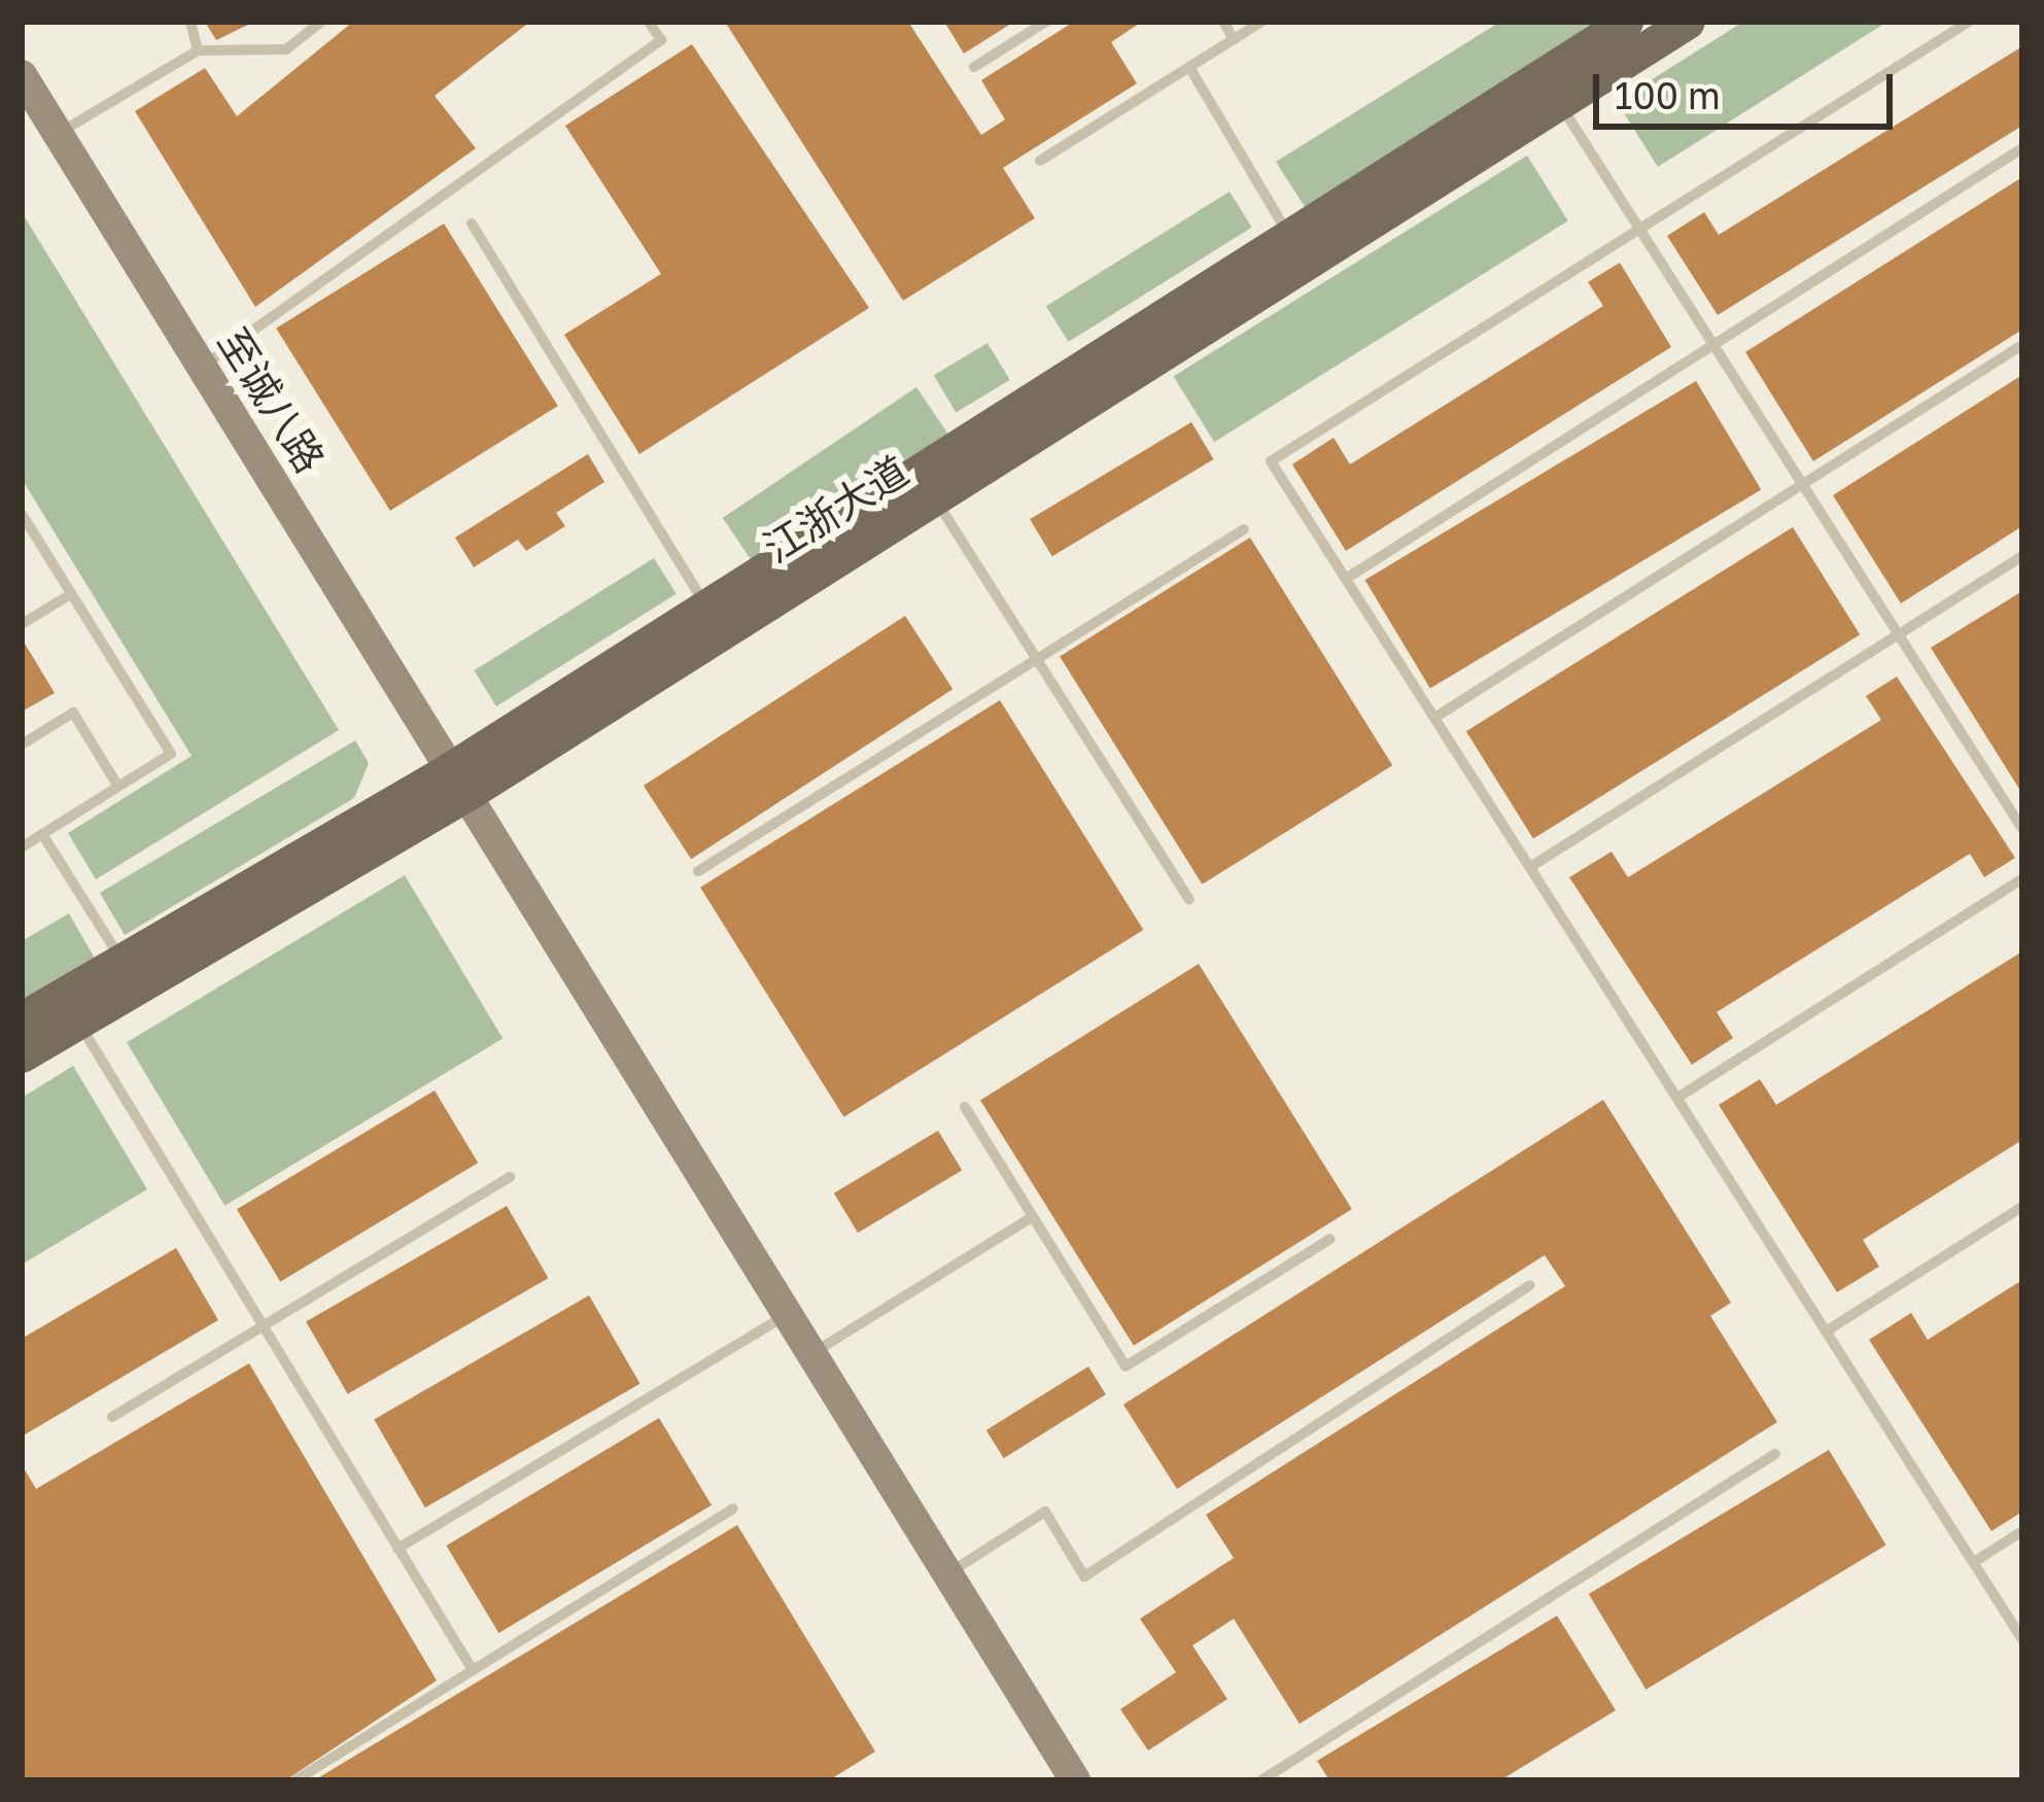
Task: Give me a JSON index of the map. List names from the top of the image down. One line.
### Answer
{"streets":{"main road":["至诚八路","江浙大道"]},"crossings":[["至诚八路","江浙大道"]],"scale_bar":"100 m"}
